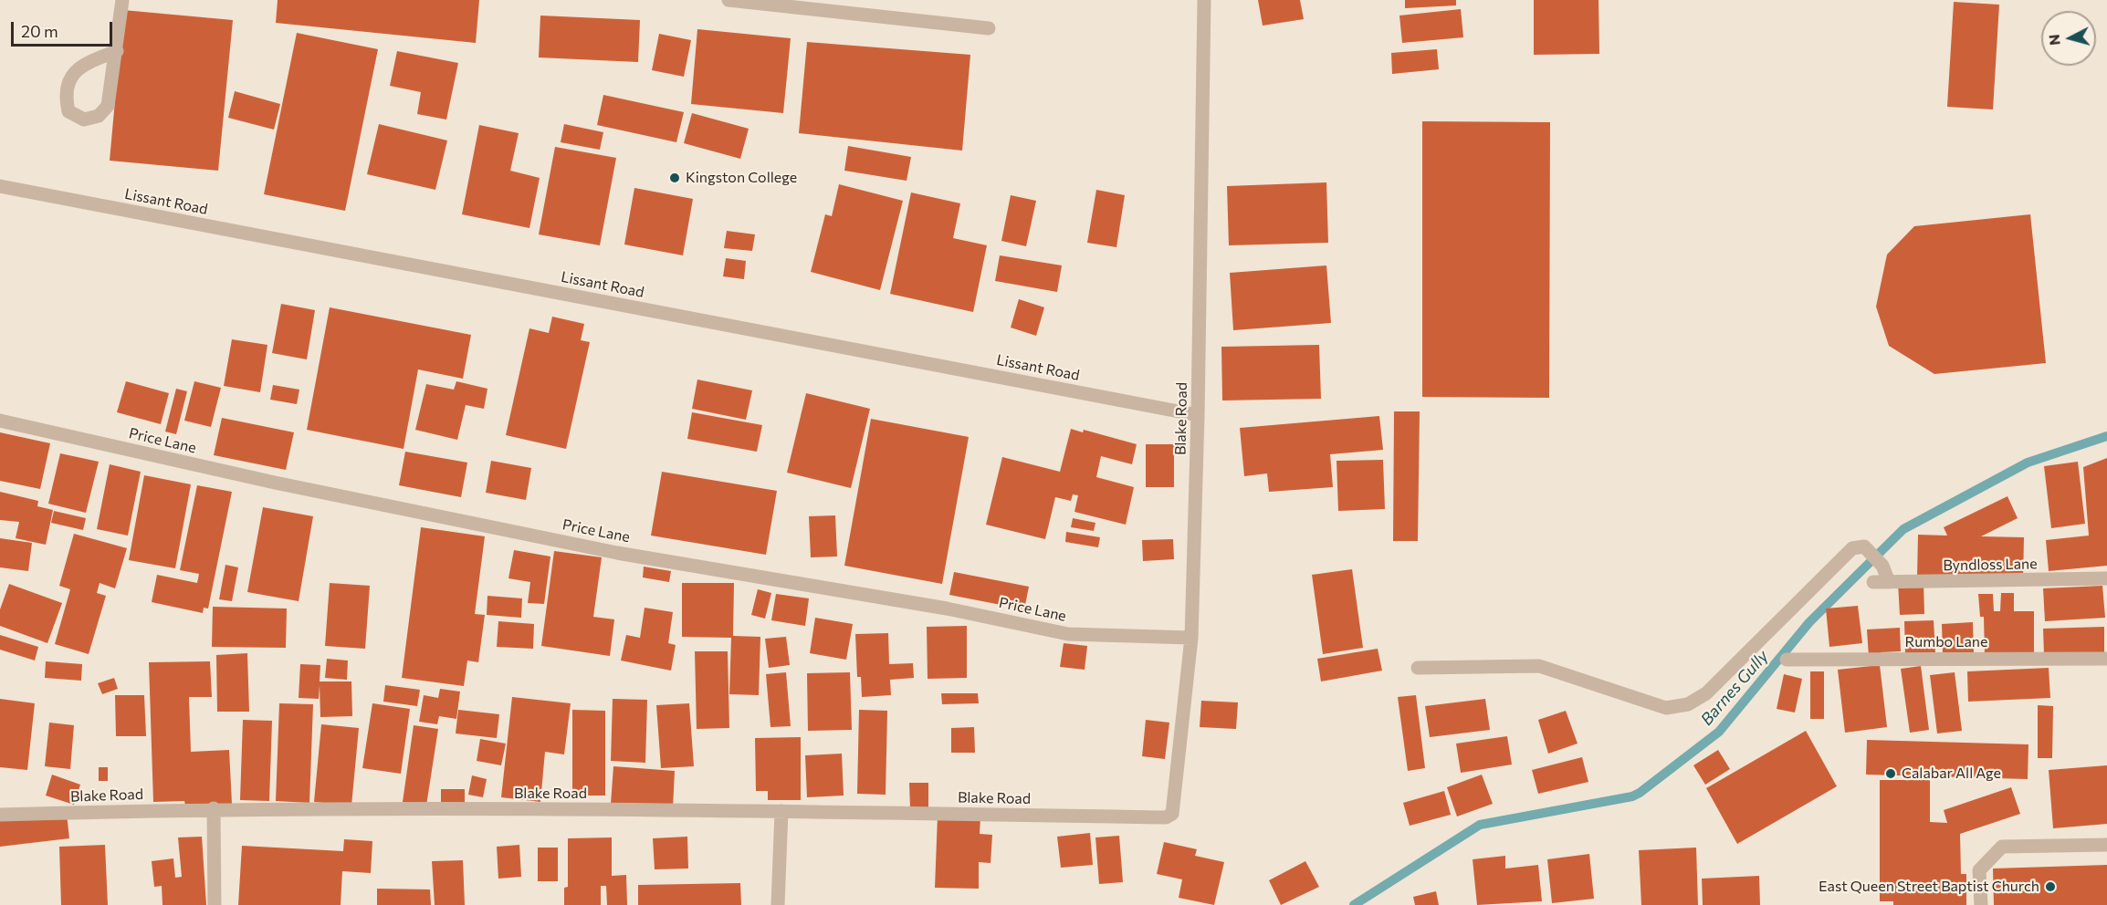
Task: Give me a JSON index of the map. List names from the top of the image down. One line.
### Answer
{"streets":{"street":["Lissant Road","Blake Road","Price Lane","Byndloss Lane","Rumbo Lane"]},"crossings":[["Lissant Road","Blake Road"],["Blake Road","Price Lane"]],"water":["Barnes Gully"],"places":["Kingston College","Calabar All Age","East Queen Street Baptist Church"],"scale_bar":"20 m","north":"left"}
